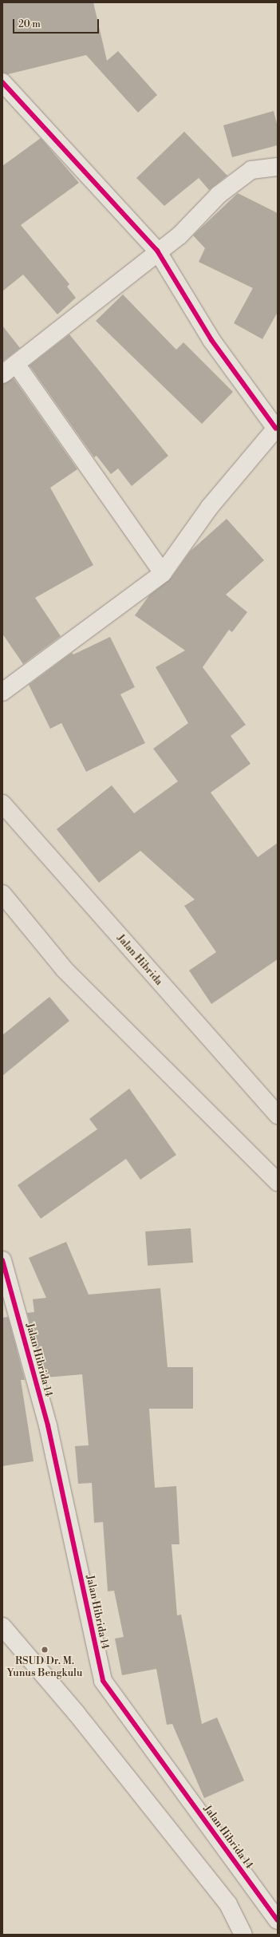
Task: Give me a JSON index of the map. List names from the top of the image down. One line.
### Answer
{"streets":{"main road":["Jalan Hibrida"],"street":["Jalan Hibrida 14"]},"places":["RSUD Dr. M. Yunus Bengkulu"],"scale_bar":"20 m"}
